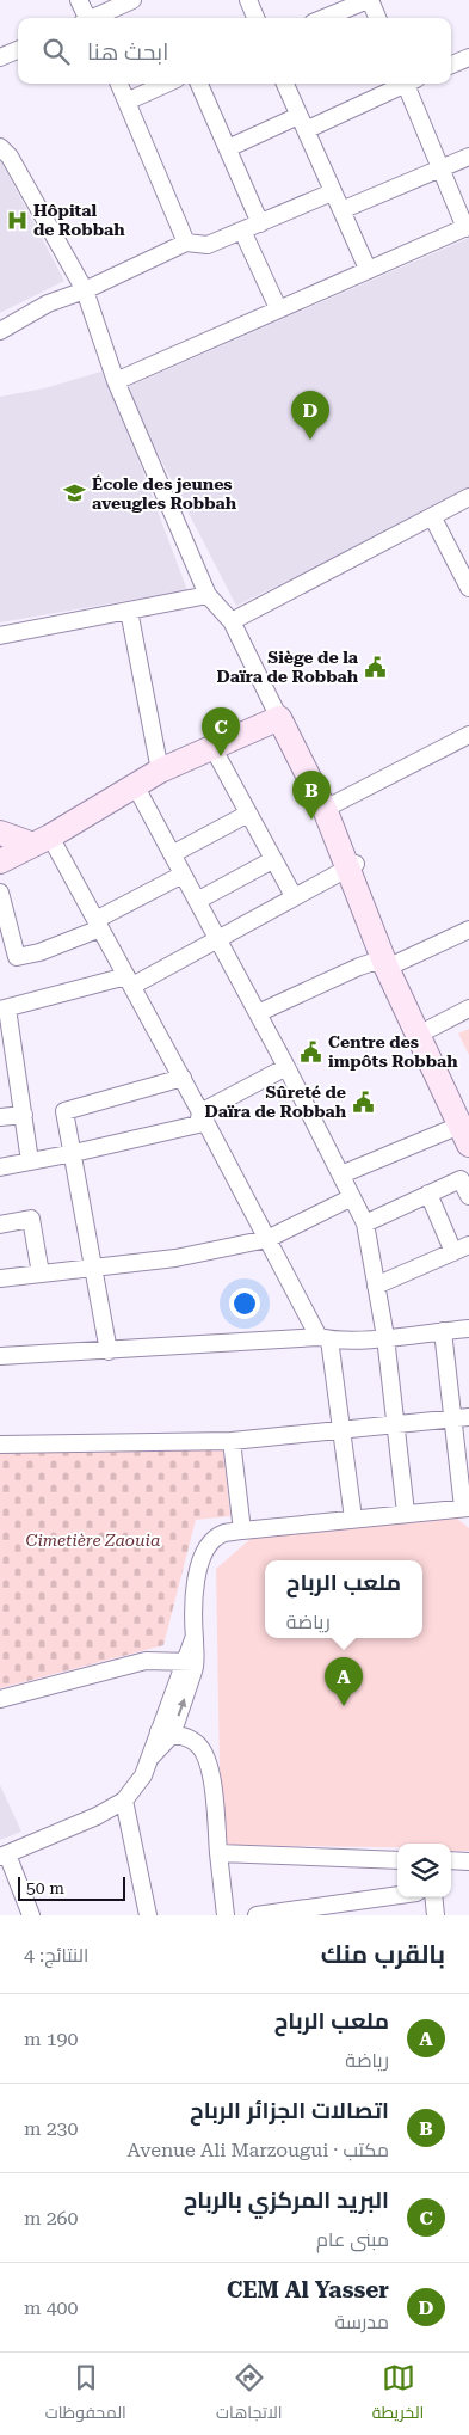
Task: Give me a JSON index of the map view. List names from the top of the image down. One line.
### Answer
{"parks":["Cimetière Zaouia"],"places":{"hospital":["Hôpital de Robbah"],"school or university":["École des jeunes aveugles Robbah"],"public building":["Siège de la Daïra de Robbah","Centre des impôts Robbah","Sûreté de Daïra de Robbah"]},"scale_bar":"50 m","page":{"search":"ابحث هنا","pins":["D","C","B","A"],"popup":["ملعب الرباح","رياضة"],"scale":"50 m","heading":["بالقرب منك","النتائج: 4"],"list":[{"mark":"A","name":"ملعب الرباح","note":"رياضة","value":"190 m"},{"mark":"B","name":"اتصالات الجزائر الرباح","note":"مكتب · Avenue Ali Marzougui","value":"230 m"},{"mark":"C","name":"البريد المركزي بالرباح","note":"مبنى عام","value":"260 m"},{"mark":"D","name":"CEM Al Yasser","note":"مدرسة","value":"400 m"}],"nav":["الخريطة","الاتجاهات","المحفوظات"]}}
